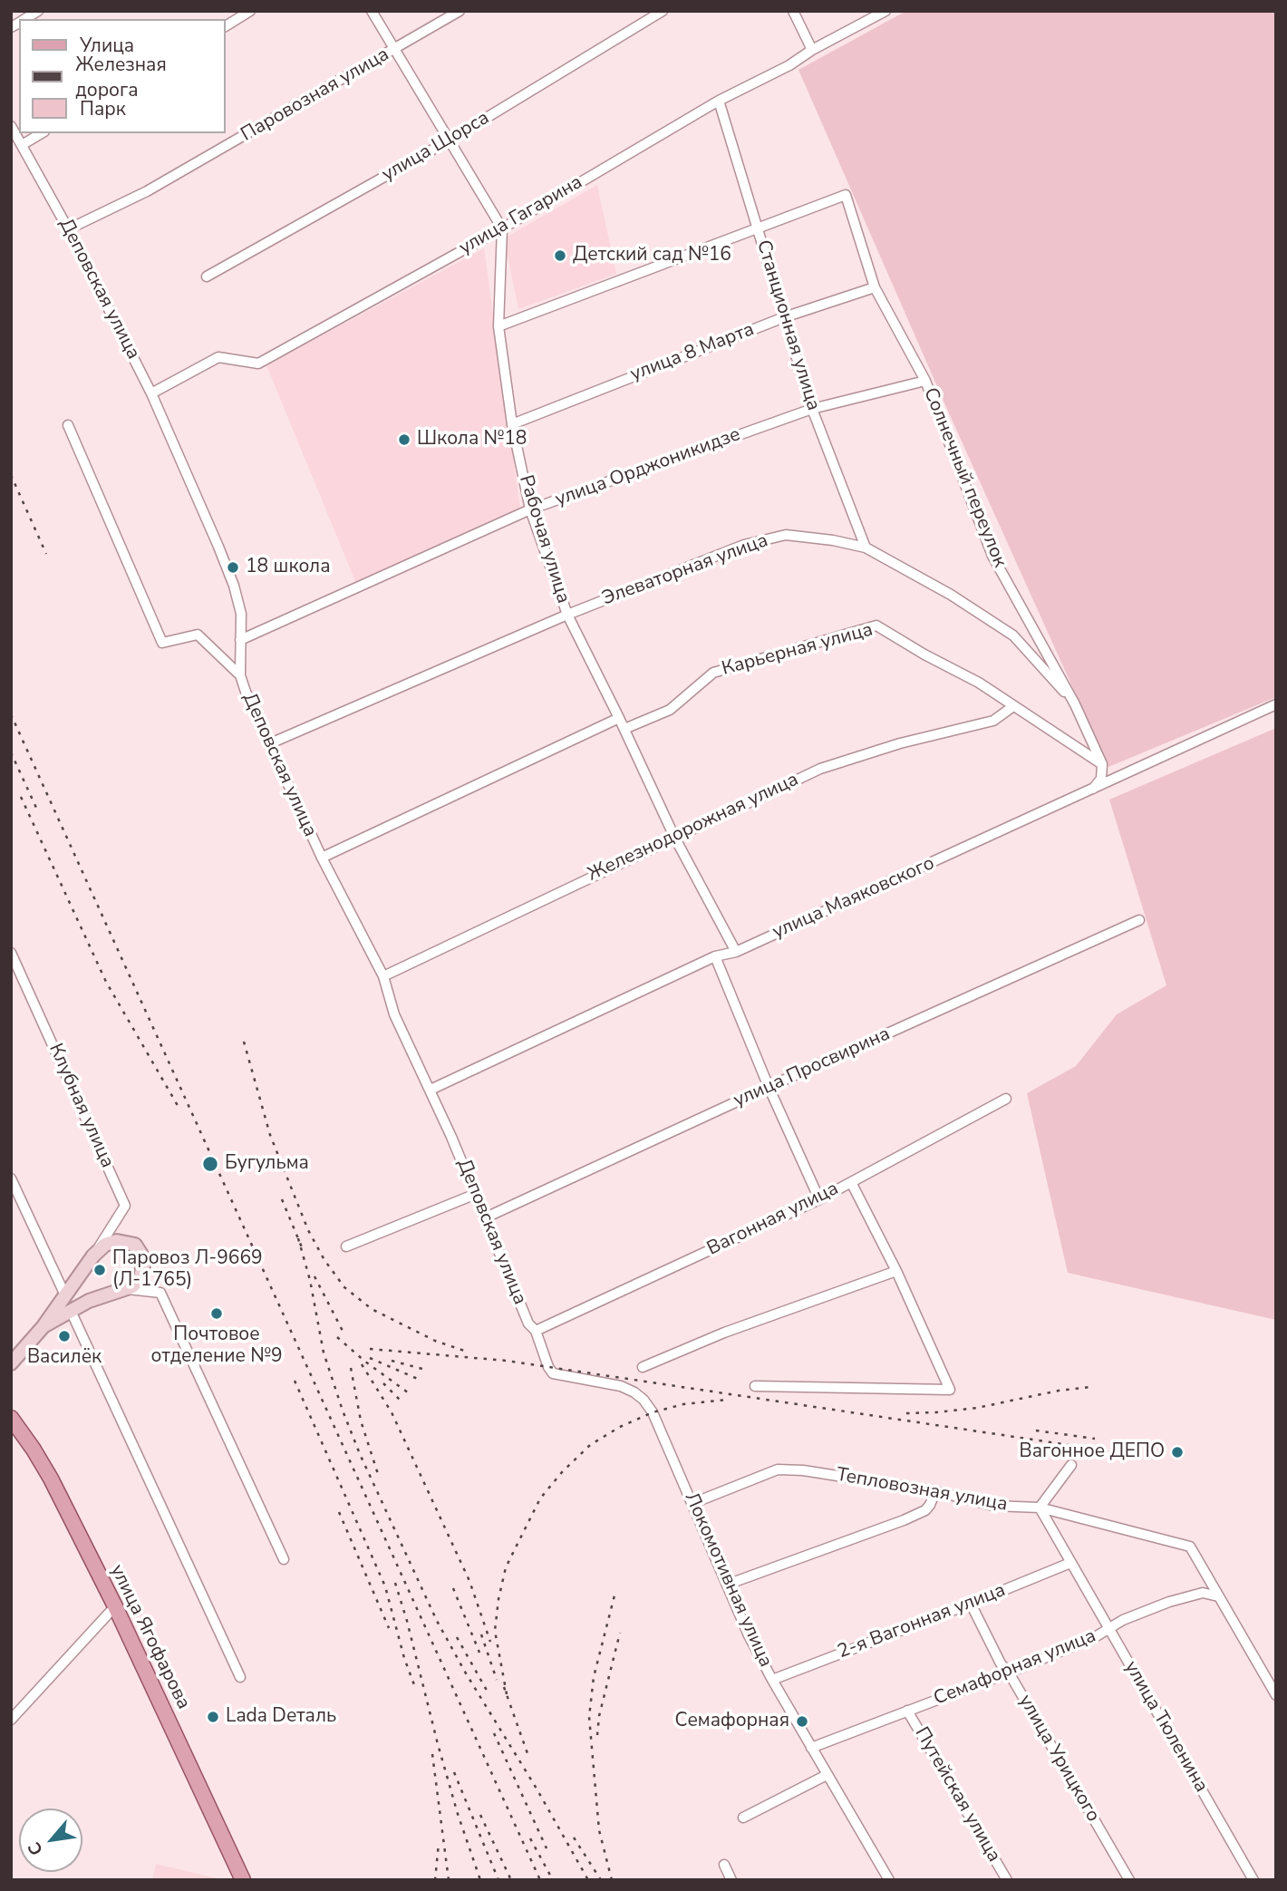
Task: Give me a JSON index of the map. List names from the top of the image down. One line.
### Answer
{"streets":{"main road":["улица Ягофарова"],"street":["Паровозная улица","улица Щорса","улица Гагарина","Деповская улица","Станционная улица","улица 8 Марта","улица Орджоникидзе","Солнечный переулок","Рабочая улица","Элеваторная улица","Карьерная улица","Железнодорожная улица","улица Маяковского","улица Просвирина","Клубная улица","Вагонная улица","Тепловозная улица","Локомотивная улица","2-я Вагонная улица","Семафорная улица","улица Тюленина","улица Урицкого","Путейская улица"]},"crossings":[["Паровозная улица","Деповская улица"],["улица Гагарина","Деповская улица"],["улица Гагарина","Станционная улица"],["улица Гагарина","Рабочая улица"],["Деповская улица","улица Орджоникидзе"],["Деповская улица","Элеваторная улица"],["Деповская улица","Железнодорожная улица"],["Деповская улица","улица Маяковского"],["Деповская улица","улица Просвирина"],["Деповская улица","Вагонная улица"],["Деповская улица","Локомотивная улица"],["Станционная улица","улица 8 Марта"],["Станционная улица","улица Орджоникидзе"],["Станционная улица","Солнечный переулок"],["Станционная улица","Элеваторная улица"],["улица 8 Марта","Солнечный переулок"],["улица 8 Марта","Рабочая улица"],["улица Орджоникидзе","Солнечный переулок"],["улица Орджоникидзе","Рабочая улица"],["Солнечный переулок","Элеваторная улица"],["Солнечный переулок","Карьерная улица"],["Рабочая улица","Элеваторная улица"],["Рабочая улица","Карьерная улица"],["Рабочая улица","Железнодорожная улица"],["Рабочая улица","улица Маяковского"],["Карьерная улица","Железнодорожная улица"],["Вагонная улица","Локомотивная улица"],["Тепловозная улица","Локомотивная улица"],["Тепловозная улица","Семафорная улица"],["Тепловозная улица","улица Тюленина"],["Локомотивная улица","2-я Вагонная улица"],["Локомотивная улица","Семафорная улица"],["2-я Вагонная улица","улица Тюленина"],["2-я Вагонная улица","улица Урицкого"],["Семафорная улица","улица Тюленина"],["Семафорная улица","улица Урицкого"],["Семафорная улица","Путейская улица"]],"places":["Детский сад №16","Школа №18","18 школа","Бугульма","Паровоз Л-9669 (Л-1765)","Почтовое отделение №9","Василёк","Вагонное ДЕПО","Lada Dеталь","Семафорная"],"legend":["Улица","Железная дорога","Парк"],"north":"bottom left"}
